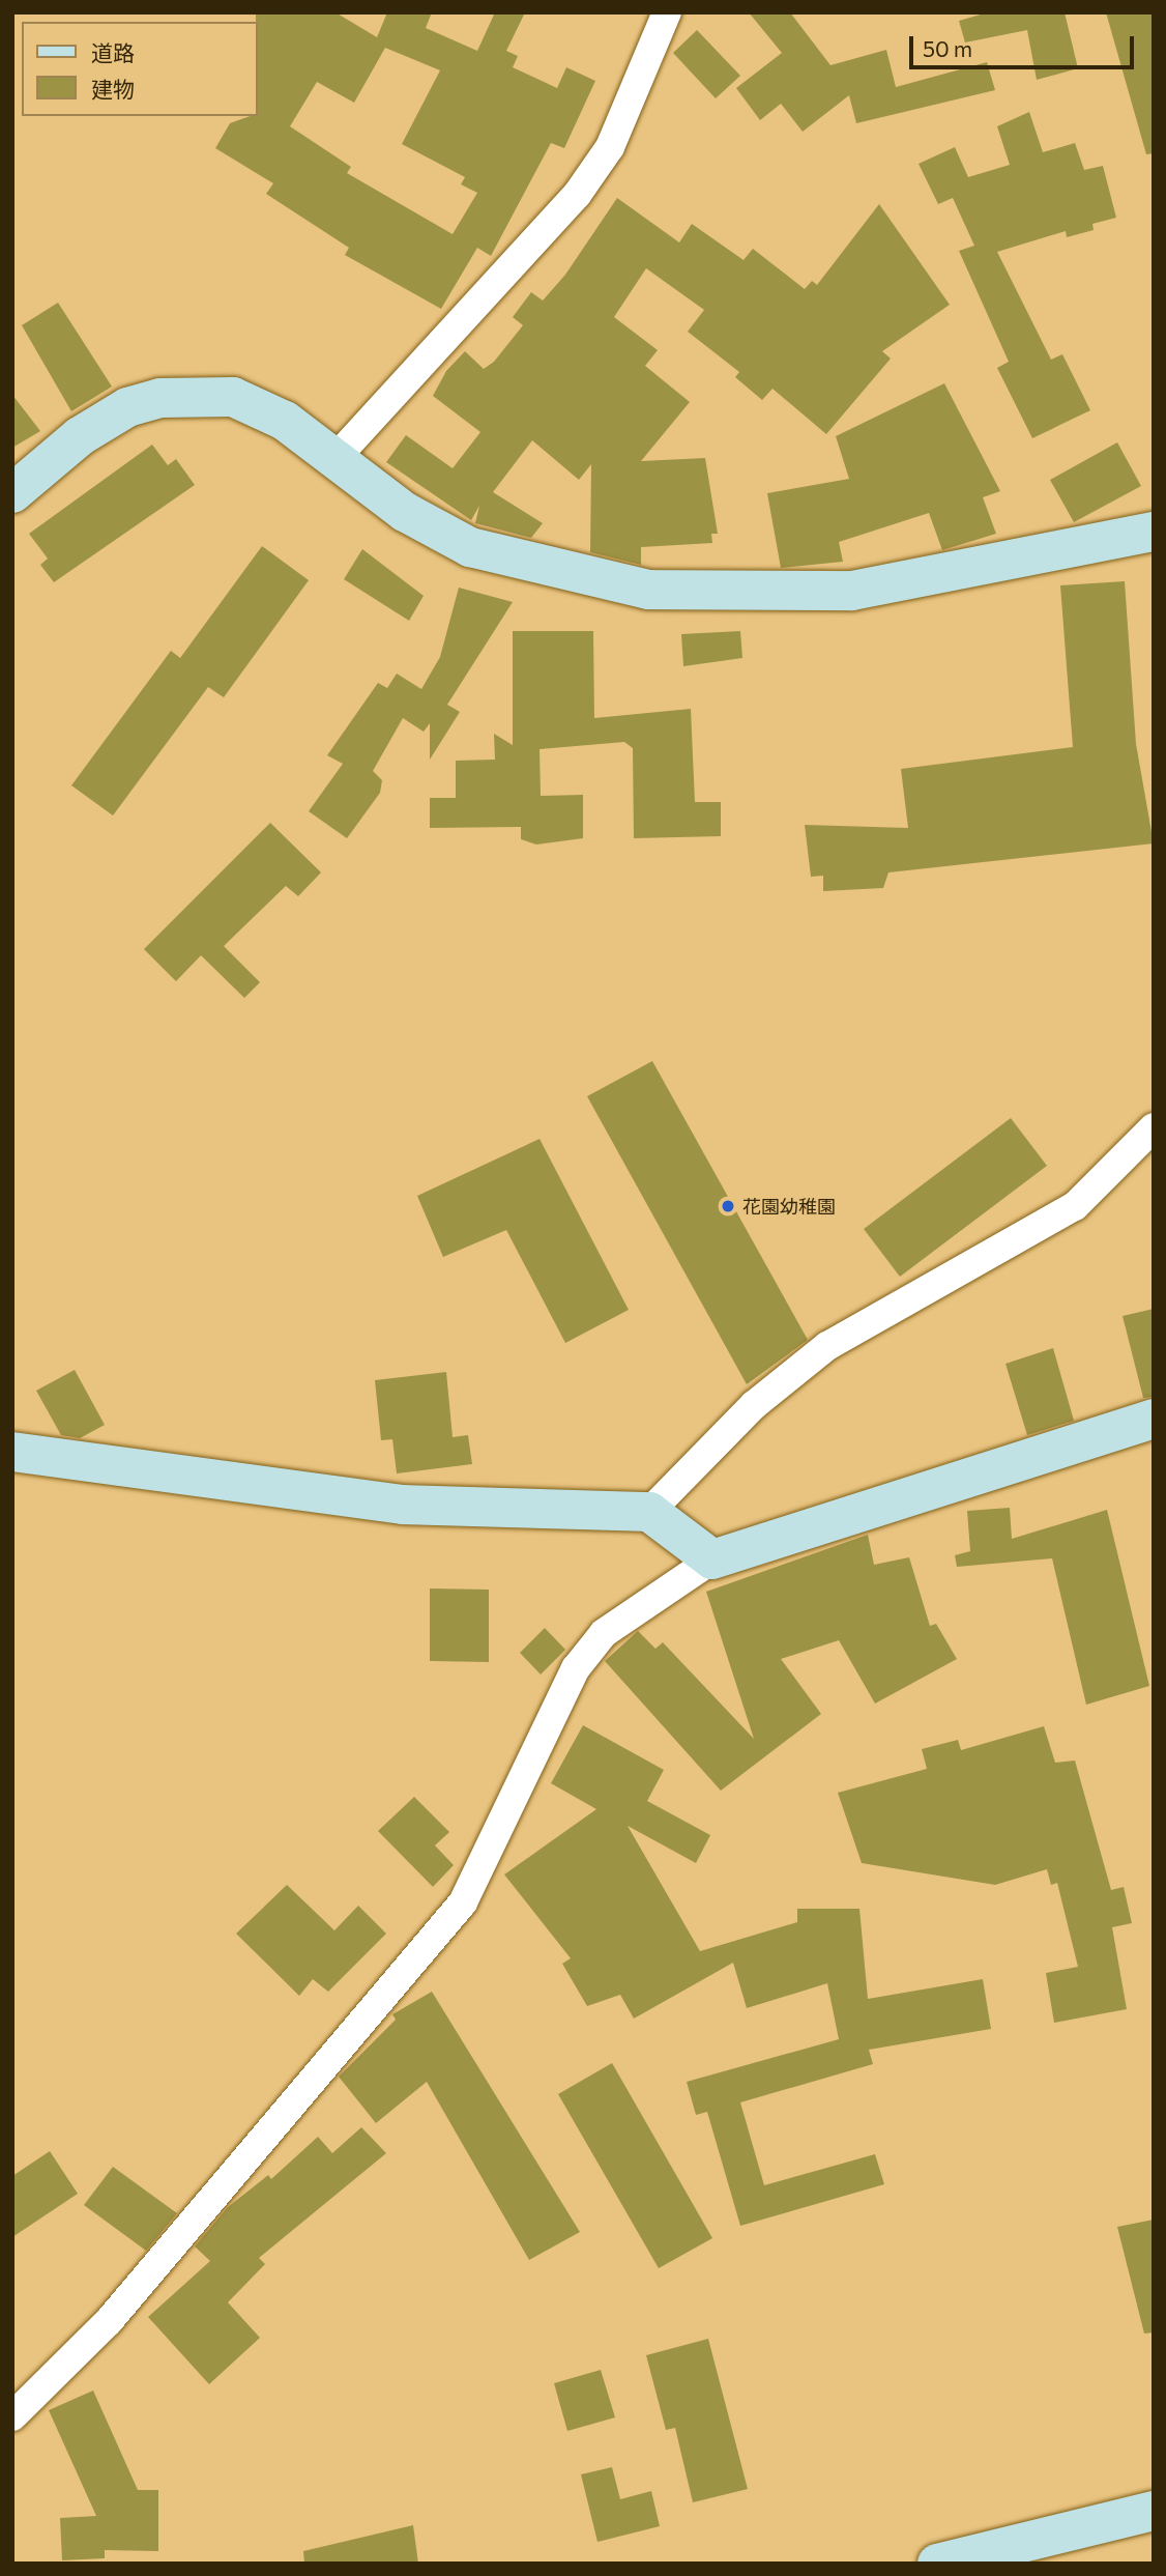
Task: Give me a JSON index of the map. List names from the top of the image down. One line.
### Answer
{"places":["花園幼稚園"],"legend":["道路","建物"],"scale_bar":"50 m"}
